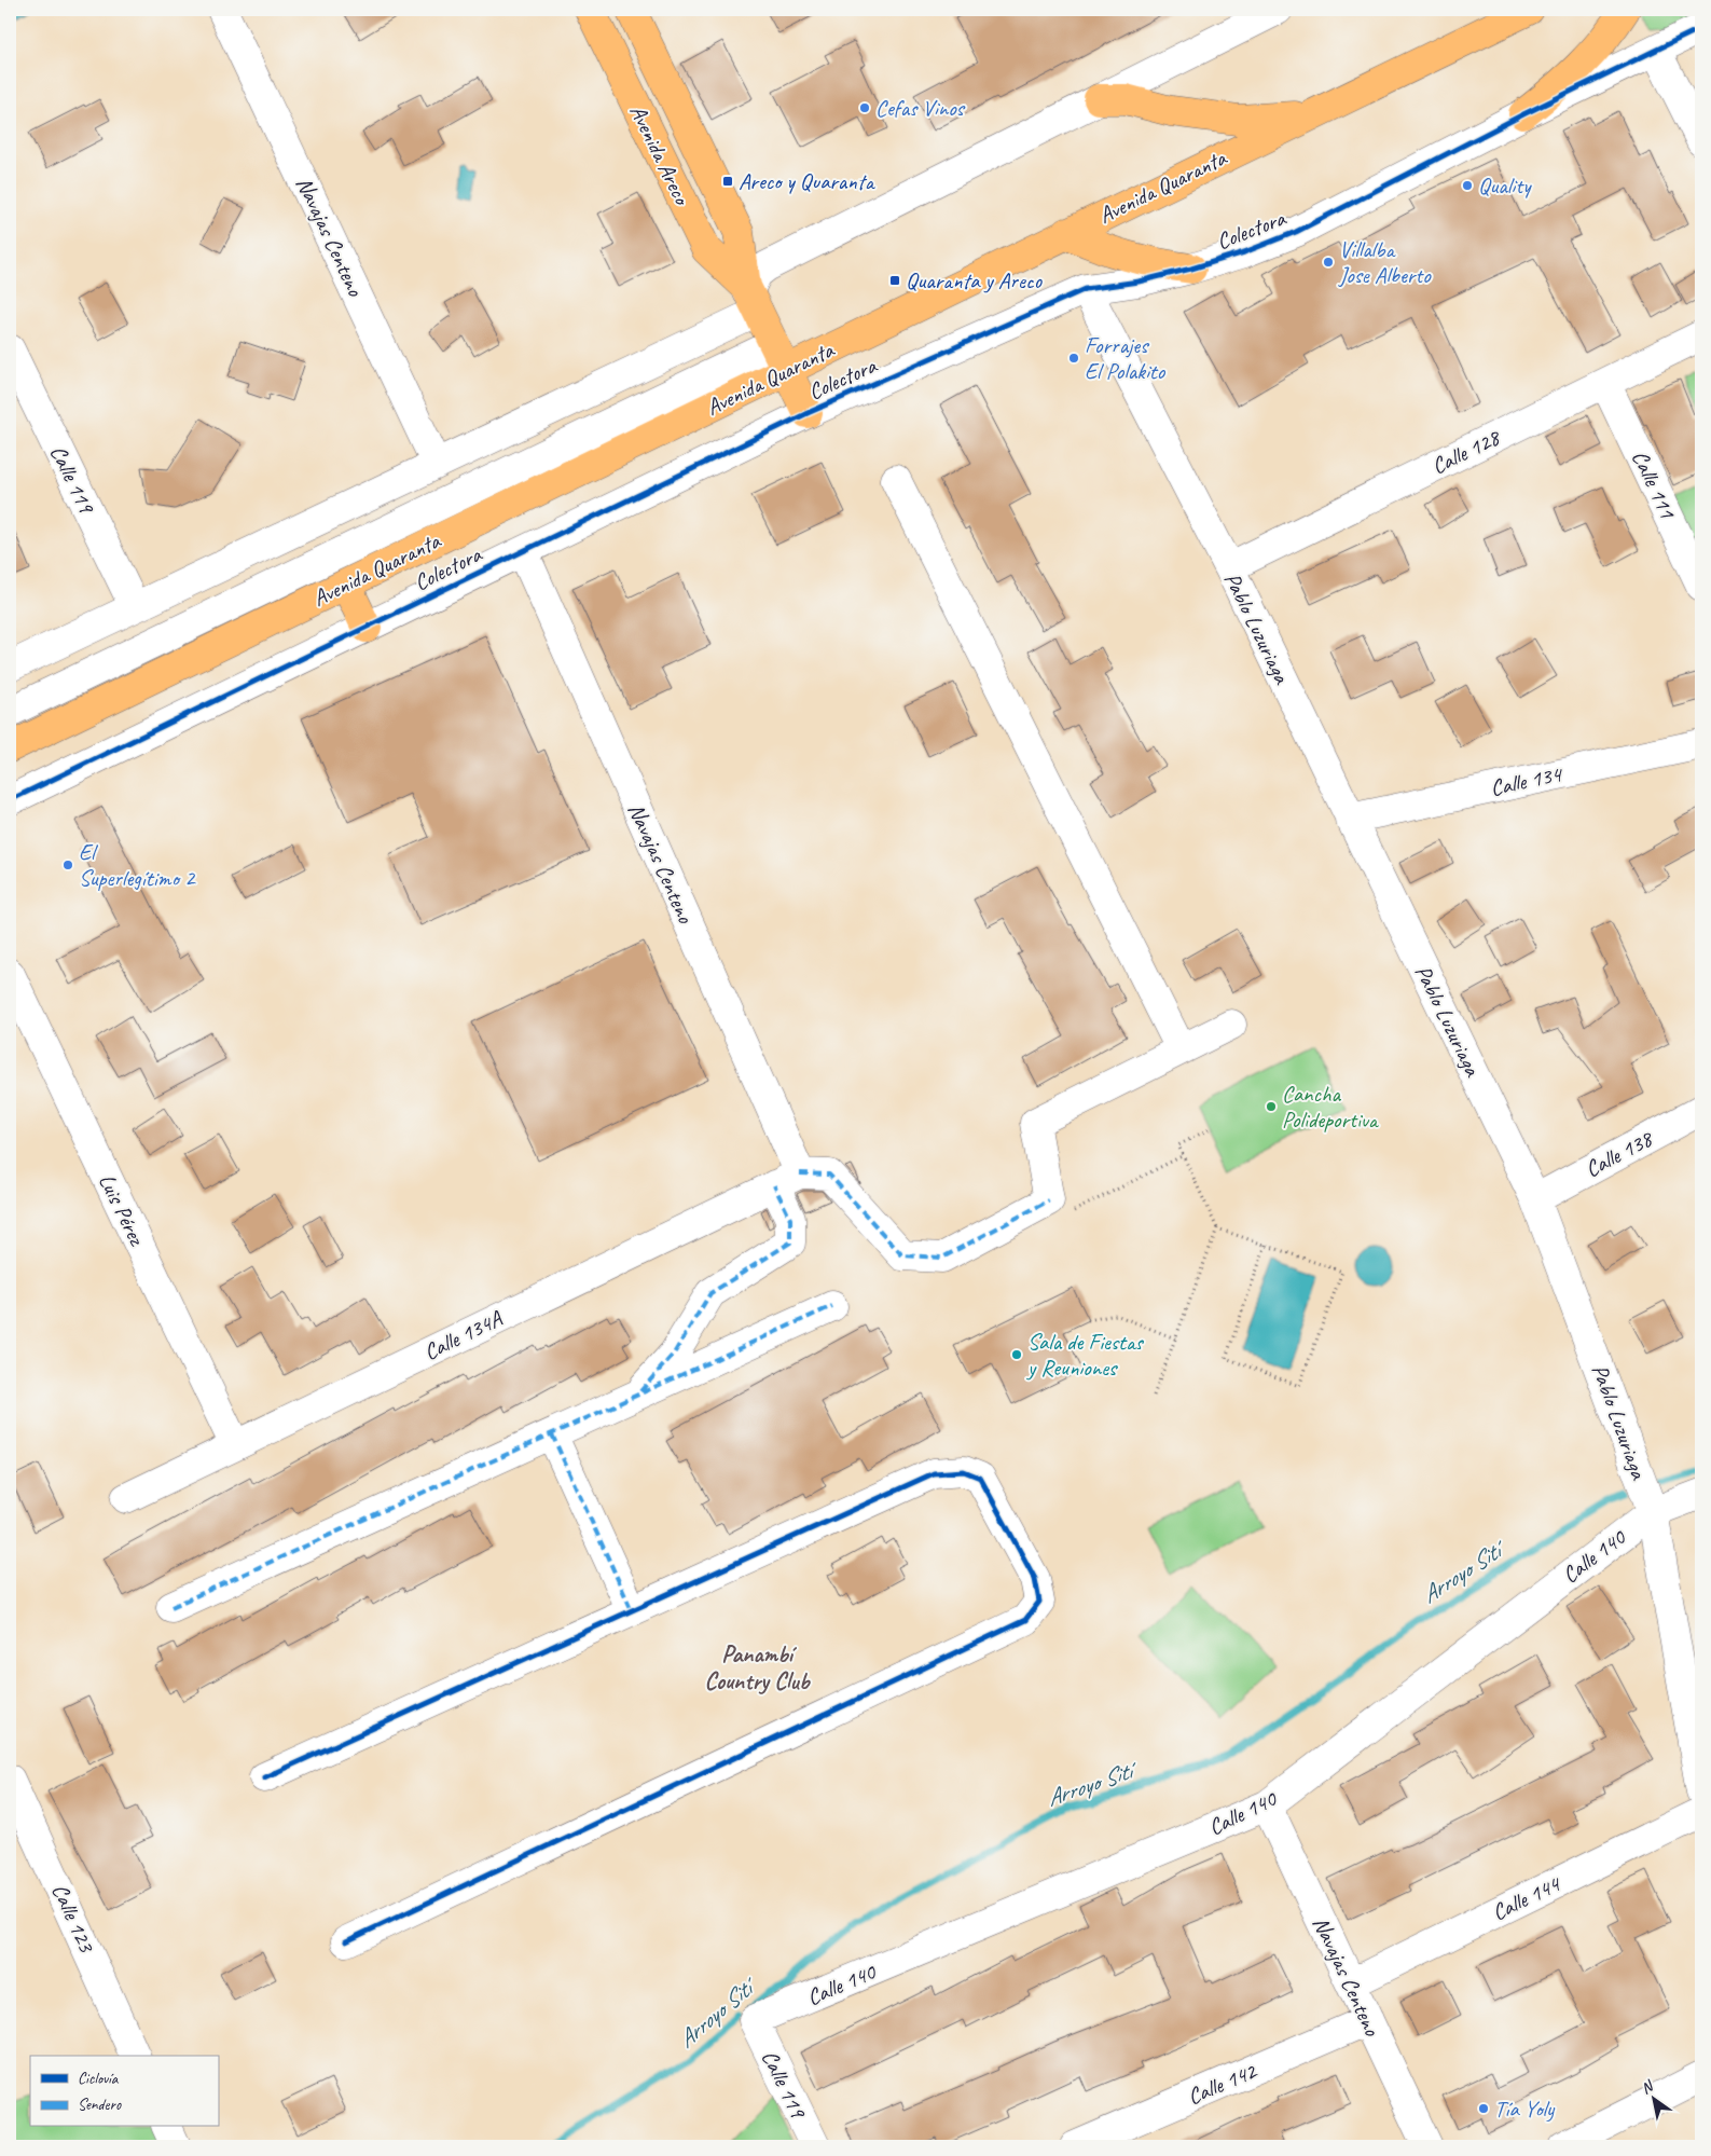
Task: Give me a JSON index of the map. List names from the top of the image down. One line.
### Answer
{"streets":{"main road":["Avenida Areco","Avenida Quaranta"],"street":["Colectora","Navajas Centeno","Calle 128","Calle 119","Calle 111","Pablo Luzuriaga","Calle 134","Calle 138","Luis Pérez","Calle 134A","Calle 140","Calle 144","Calle 123","Calle 142"]},"crossings":[["Avenida Areco","Avenida Quaranta"],["Avenida Areco","Colectora"],["Colectora","Navajas Centeno"],["Colectora","Pablo Luzuriaga"],["Navajas Centeno","Calle 134A"],["Navajas Centeno","Calle 140"],["Navajas Centeno","Calle 144"],["Navajas Centeno","Calle 142"],["Calle 128","Calle 111"],["Calle 128","Pablo Luzuriaga"],["Calle 119","Calle 140"],["Pablo Luzuriaga","Calle 134"],["Pablo Luzuriaga","Calle 138"],["Pablo Luzuriaga","Calle 140"],["Luis Pérez","Calle 134A"]],"districts":["Panambí Country Club"],"water":["Arroyo Sití"],"places":{"other":["Cefas Vinos","Quality","Villalba Jose Alberto","Forrajes El Polakito","El Superlegítimo 2","Cancha Polideportiva","Sala de Fiestas y Reuniones","Tía Yoly"],"transit":["Areco y Quaranta","Quaranta y Areco"]},"legend":["Ciclovía","Sendero"],"north":"top left"}
